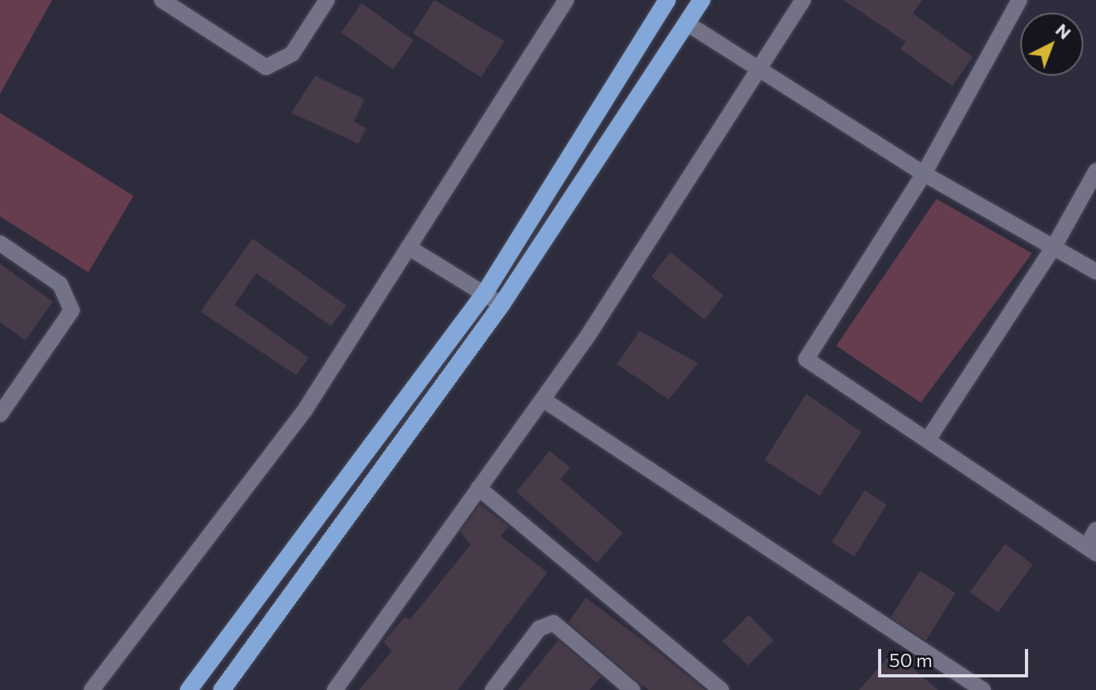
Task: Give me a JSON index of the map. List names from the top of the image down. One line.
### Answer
{"scale_bar":"50 m","north":"top right"}
